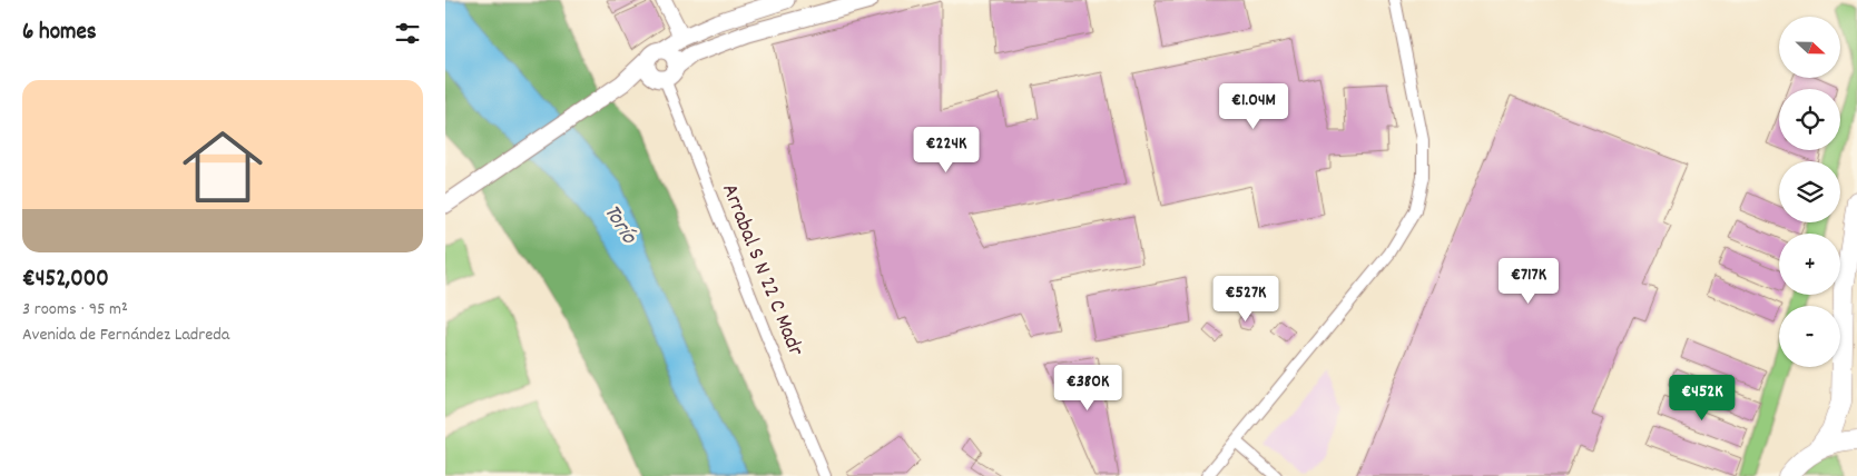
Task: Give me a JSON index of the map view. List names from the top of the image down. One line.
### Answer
{"streets":{"street":["Arrabal S N 22 C Madr"]},"water":["Torío"],"north":"right","page":{"heading":"6 homes","map_buttons":["+","−"],"list":[{"name":"€452,000","note":"3 rooms · 95 m² · Avenida de Fernández Ladreda"}],"price":["€1.04M","€224K","€717K","€527K","€380K","€452K"]}}
